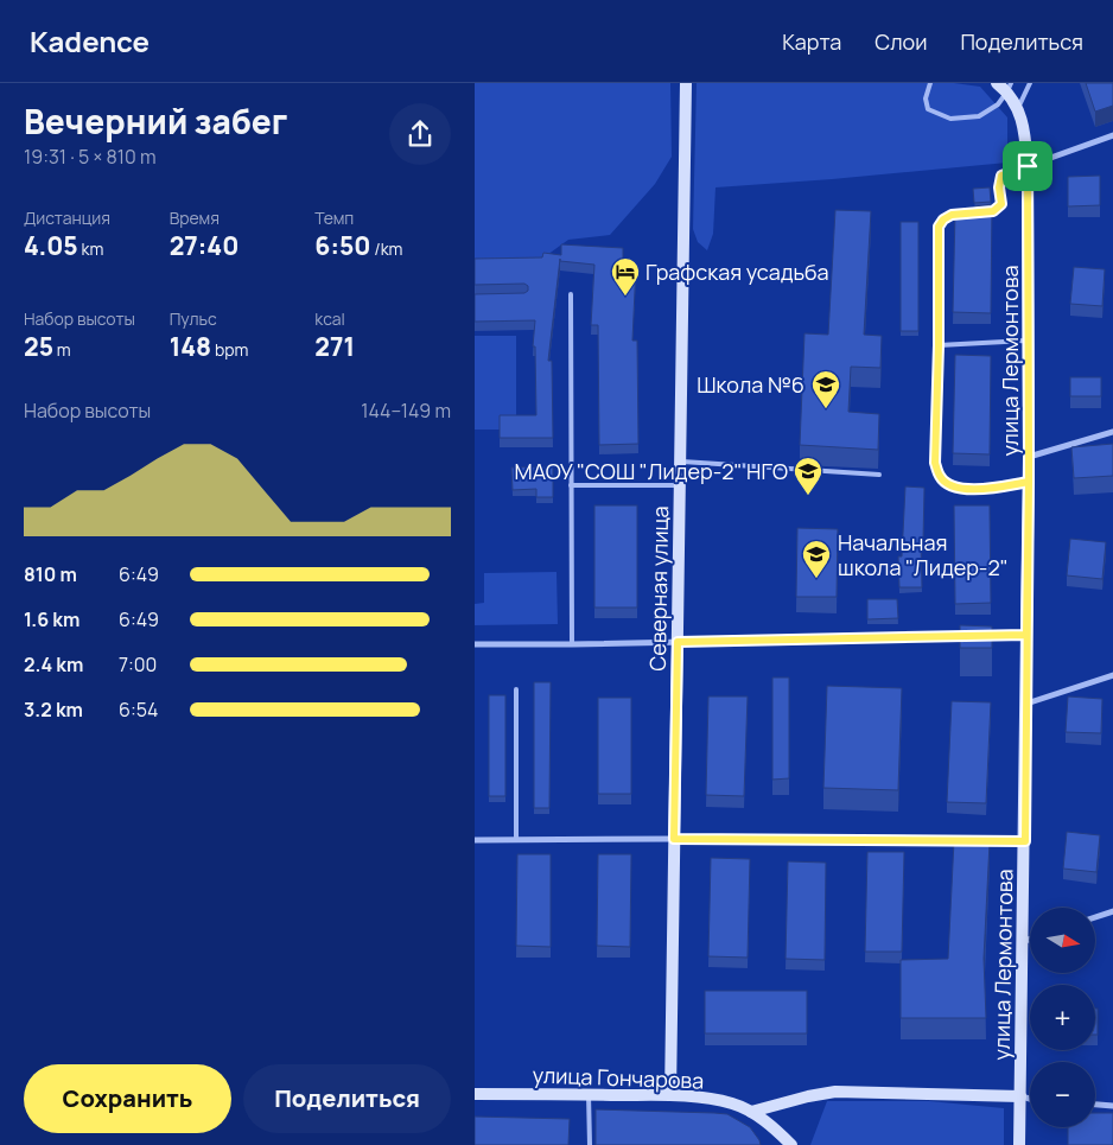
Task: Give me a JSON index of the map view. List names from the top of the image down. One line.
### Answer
{"streets":{"main road":["улица Лермонтова","Северная улица","улица Гончарова"]},"crossings":[["Северная улица","улица Гончарова"]],"places":{"hotel":["Графская усадьба"],"school or university":["Школа №6","МАОУ \"СОШ \"Лидер-2\" НГО","Начальная школа \"Лидер-2\""]},"north":"right","page":{"header":"Kadence","nav":["Карта","Слои","Поделиться"],"heading":["Вечерний забег","19:31 · 5 × 810 m"],"stats":[["Дистанция","4.05 km"],["Время","27:40"],["Темп","6:50 /km"],["Набор высоты","25 m"],["Пульс","148 bpm"],["kcal","271"]],"chart":["Набор высоты","144–149 m"],"list":[{"name":"810 m","note":"6:49"},{"name":"1.6 km","note":"6:49"},{"name":"2.4 km","note":"7:00"},{"name":"3.2 km","note":"6:54"}],"map_buttons":["+","−"],"buttons":["Сохранить","Поделиться"]}}
